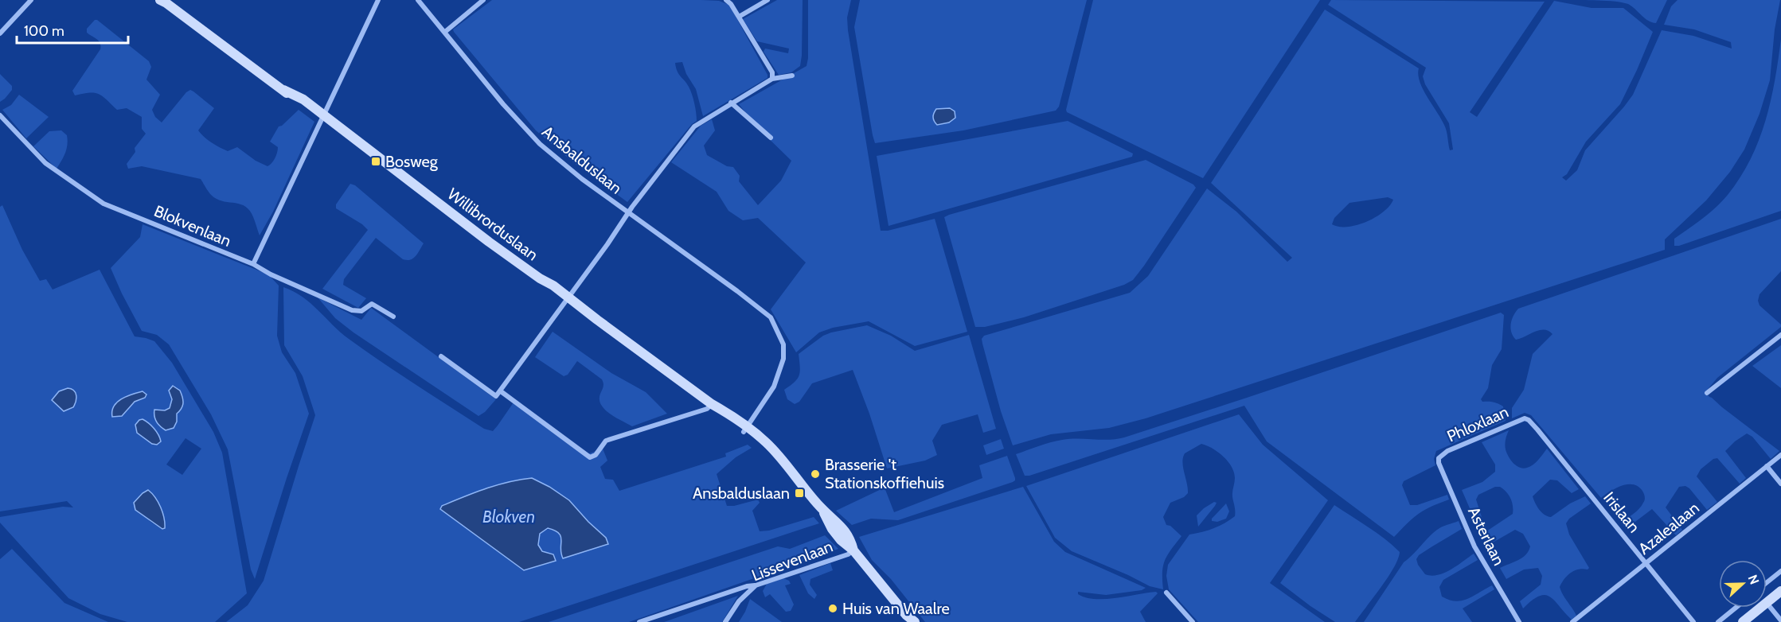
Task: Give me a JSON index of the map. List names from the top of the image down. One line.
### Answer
{"streets":{"main road":["Willibrorduslaan"],"street":["Ansbalduslaan","Blokvenlaan","Phloxlaan","Irislaan","Azalealaan","Asterlaan","Lissevenlaan"]},"crossings":[["Ansbalduslaan","Willibrorduslaan"],["Willibrorduslaan","Lissevenlaan"],["Phloxlaan","Irislaan"],["Phloxlaan","Asterlaan"],["Irislaan","Azalealaan"]],"water":["Blokven"],"places":{"transit":["Bosweg","Ansbalduslaan"],"other":["Brasserie 't Stationskoffiehuis","Huis van Waalre"]},"scale_bar":"100 m","north":"right"}
